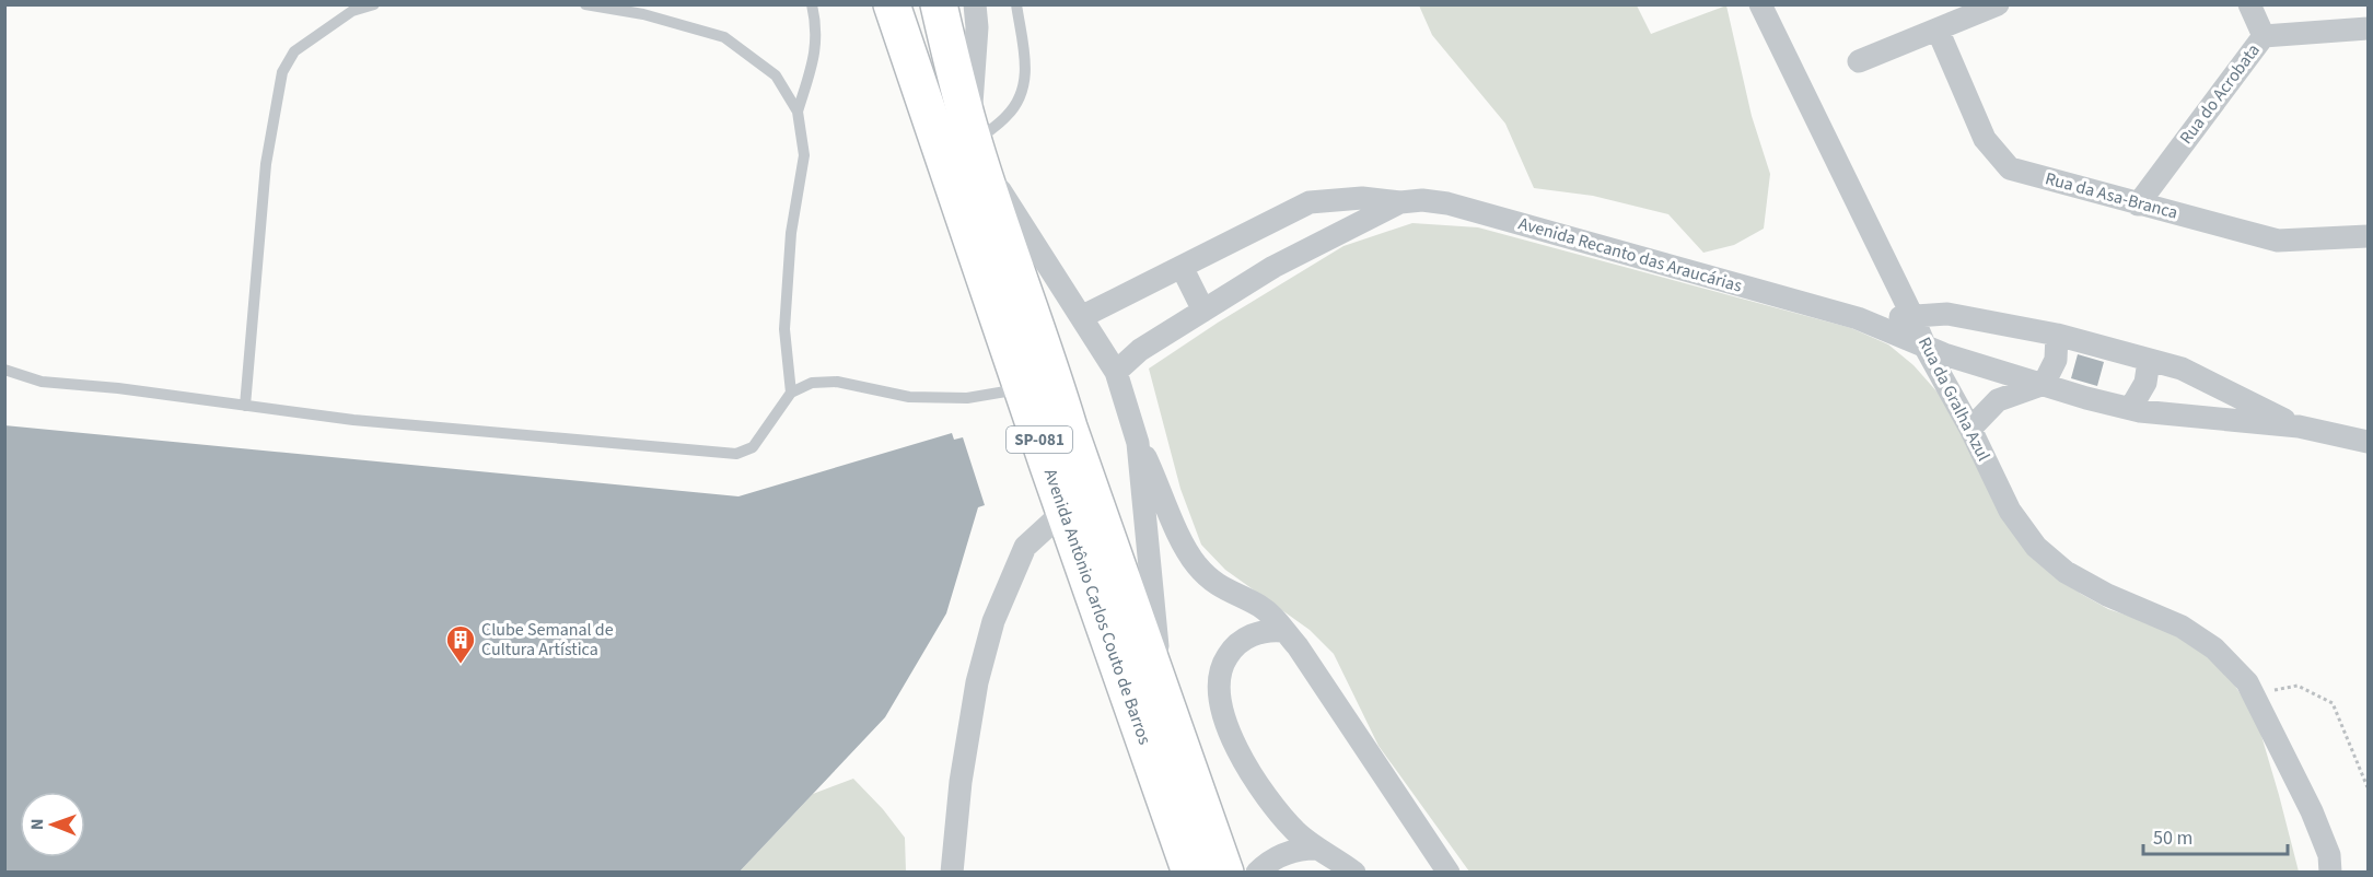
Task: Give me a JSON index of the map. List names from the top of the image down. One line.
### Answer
{"streets":{"main road":["SP-081","Avenida Antônio Carlos Couto de Barros"],"street":["Rua do Acrobata","Rua da Asa-Branca","Avenida Recanto das Araucárias","Rua da Gralha Azul"]},"crossings":[["Rua do Acrobata","Rua da Asa-Branca"],["Avenida Recanto das Araucárias","Rua da Gralha Azul"]],"places":{"building":["Clube Semanal de Cultura Artística"]},"scale_bar":"50 m","north":"left"}
